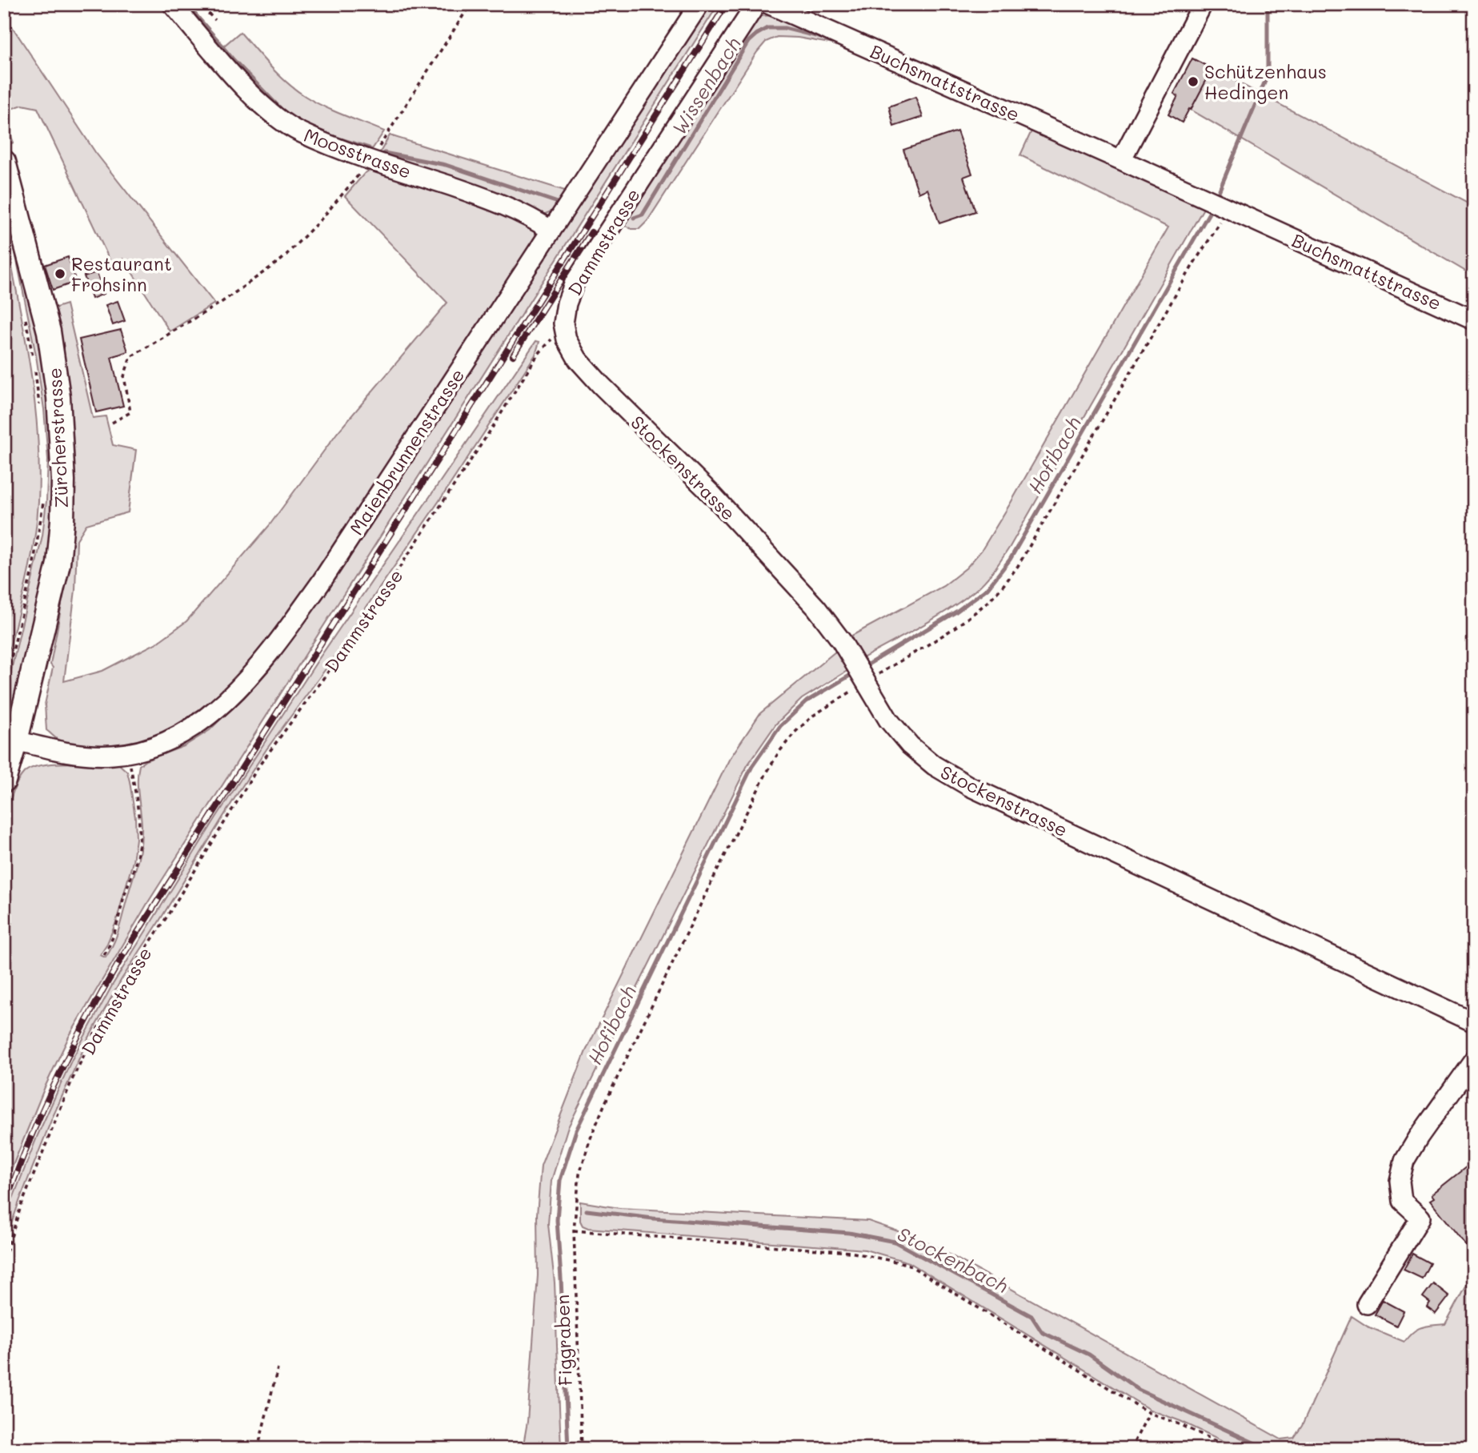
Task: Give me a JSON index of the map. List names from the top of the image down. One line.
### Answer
{"streets":{"main road":["Zürcherstrasse"],"street":["Buchsmattstrasse","Moosstrasse","Dammstrasse","Maienbrunnenstrasse","Stockenstrasse"],"path":["Figgraben"]},"crossings":[["Moosstrasse","Maienbrunnenstrasse"],["Dammstrasse","Stockenstrasse"],["Zürcherstrasse","Maienbrunnenstrasse"]],"water":["Wissenbach","Hofibach","Stockenbach"],"places":["Schützenhaus Hedingen","Restaurant Frohsinn"]}
